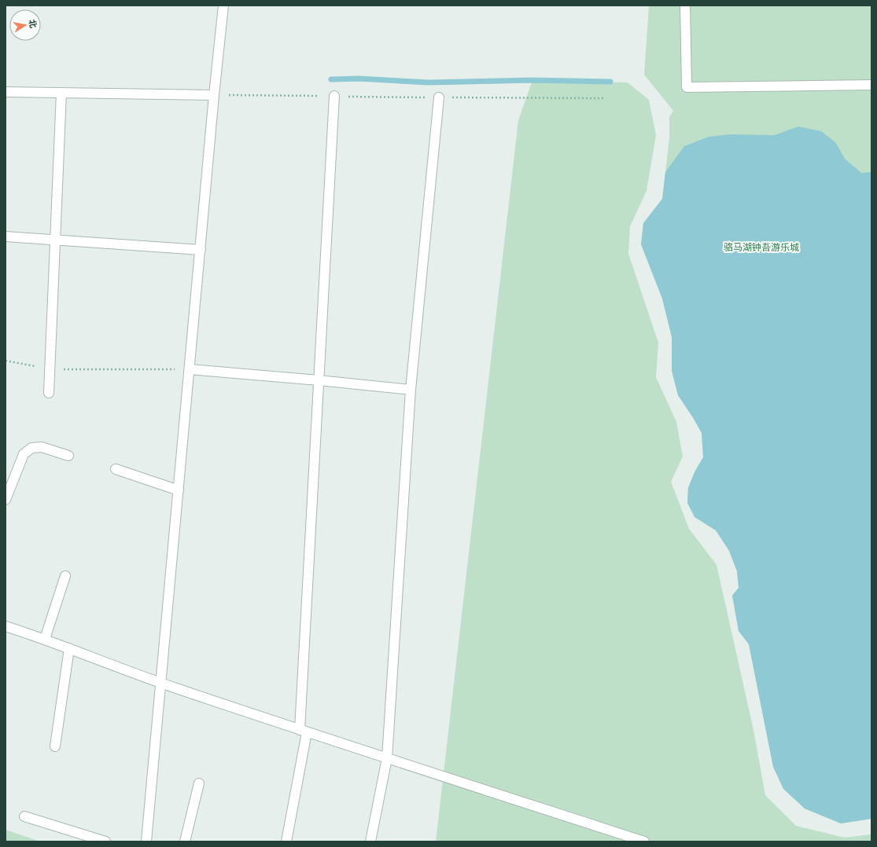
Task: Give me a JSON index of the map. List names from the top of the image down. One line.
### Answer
{"parks":["骆马湖钟吾游乐城"],"north":"right"}
